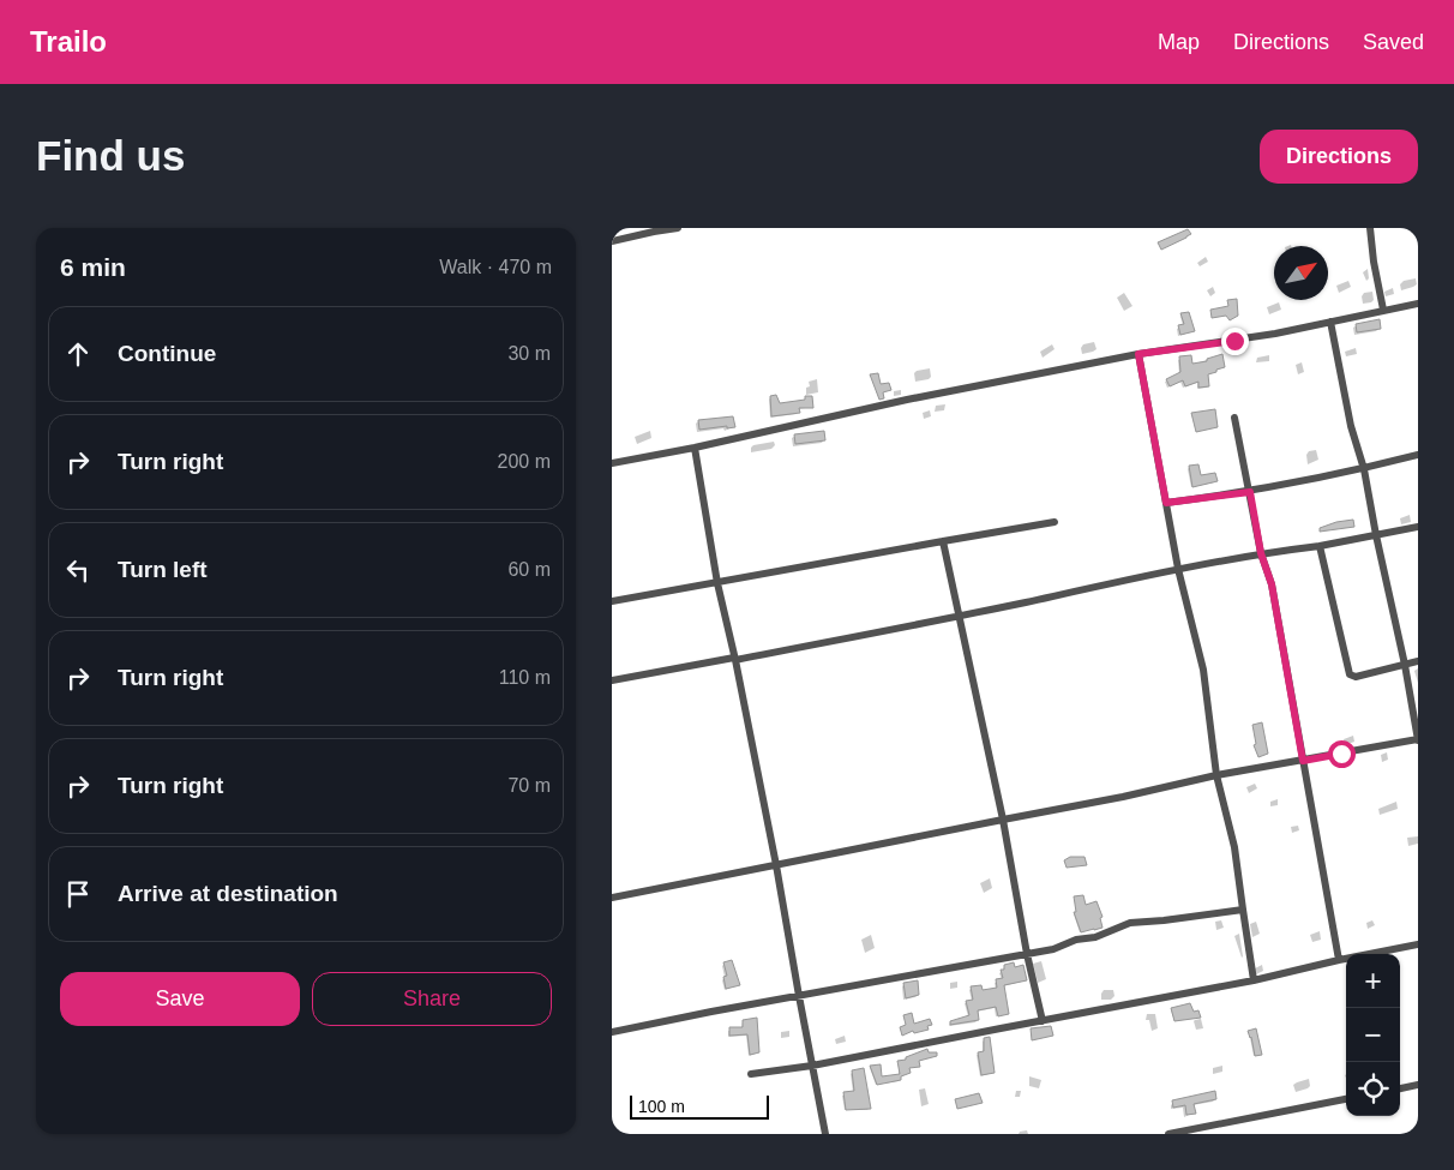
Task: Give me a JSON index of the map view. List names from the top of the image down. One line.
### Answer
{"scale_bar":"100 m","north":"top right","page":{"header":"Trailo","nav":["Map","Directions","Saved"],"buttons":["Directions",["Save","Share"]],"title":"Find us","heading":["6 min","Walk · 470 m"],"list":[["Continue","30 m"],["Turn right","200 m"],["Turn left","60 m"],["Turn right","110 m"],["Turn right","70 m"],"Arrive at destination"],"map_buttons":["+","−"],"scale":"100 m"}}
